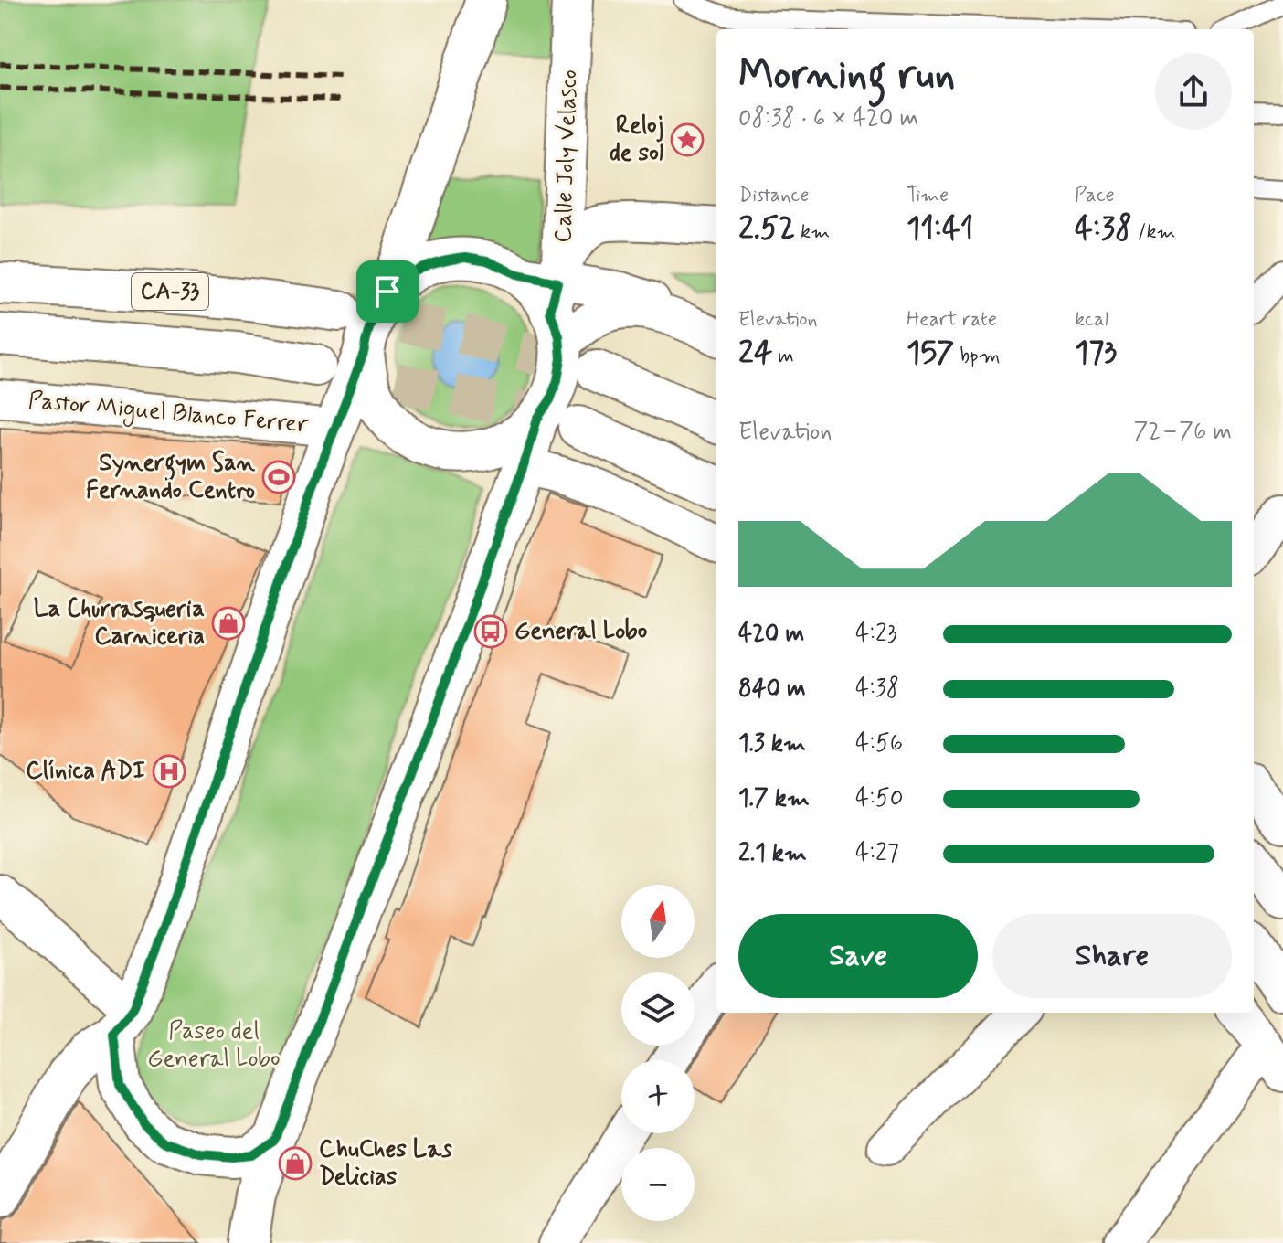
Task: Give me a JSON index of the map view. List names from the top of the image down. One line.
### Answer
{"streets":{"main road":["Calle Joly Velasco","CA-33"],"street":["Pastor Miguel Blanco Ferrer"]},"parks":["Paseo del General Lobo"],"places":{"place":["Reloj de sol"],"sports":["Synergym San Fernando Centro"],"shop":["La Churrasqueria Carniceria","ChuChes Las Delicias"],"bus stop":["General Lobo"],"hospital":["Clínica ADI"]},"north":"top","page":{"heading":["Morning run","08:38 · 6 × 420 m"],"stats":[["Distance","2.52 km"],["Time","11:41"],["Pace","4:38 /km"],["Elevation","24 m"],["Heart rate","157 bpm"],["kcal","173"]],"chart":["Elevation","72–76 m"],"list":[{"name":"420 m","note":"4:23"},{"name":"840 m","note":"4:38"},{"name":"1.3 km","note":"4:56"},{"name":"1.7 km","note":"4:50"},{"name":"2.1 km","note":"4:27"}],"map_buttons":["+","−"],"buttons":["Save","Share"]}}
